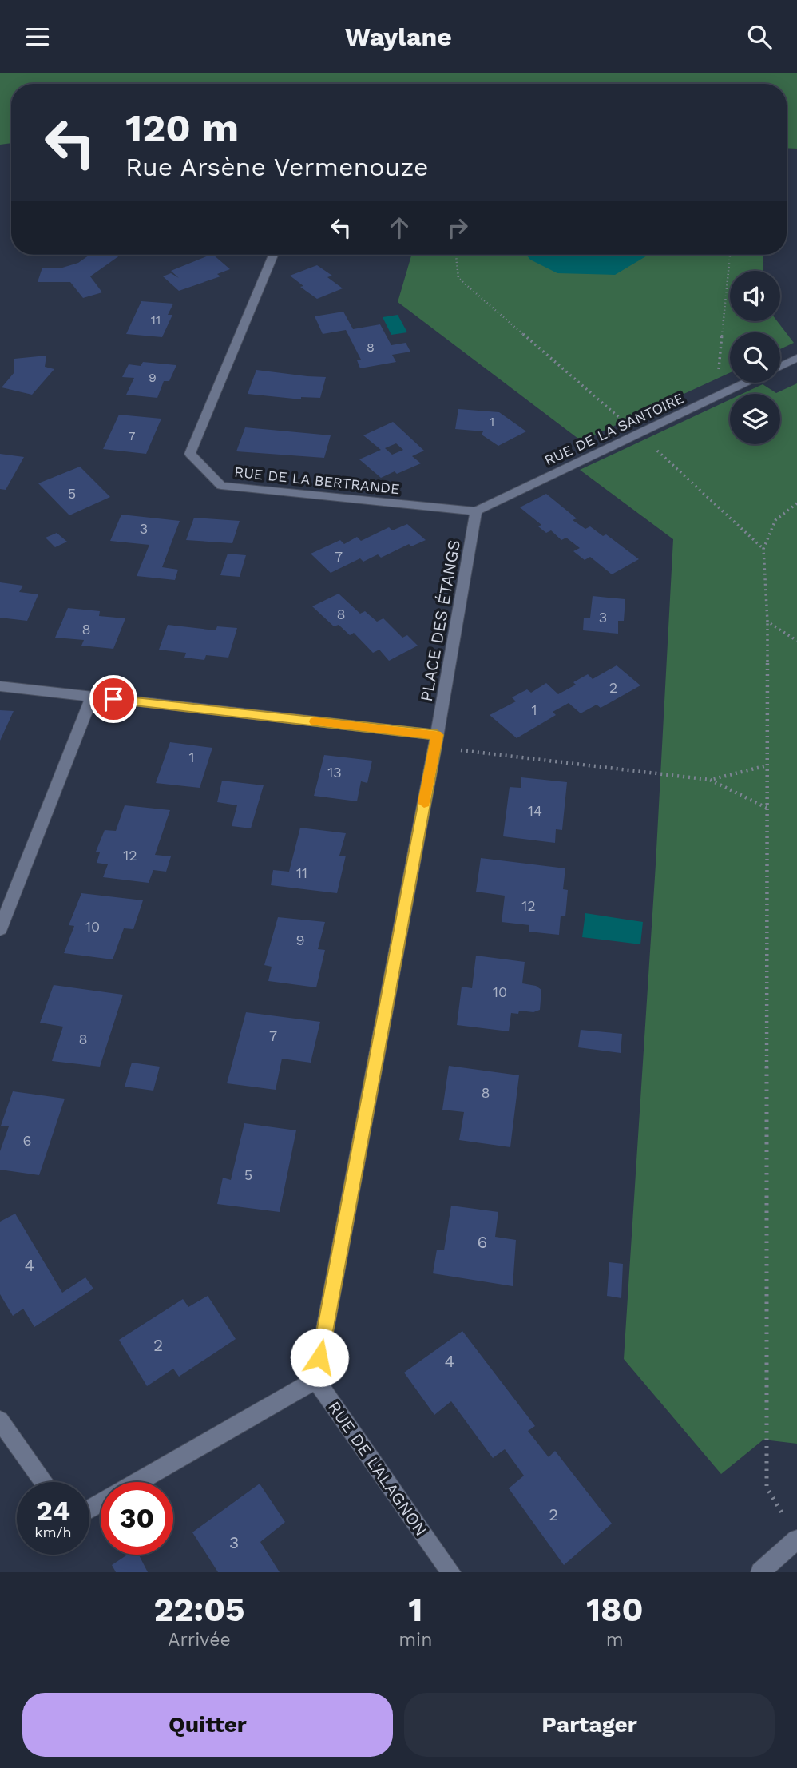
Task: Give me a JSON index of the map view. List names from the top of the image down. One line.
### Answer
{"streets":{"street":["RUE DE LA SANTOIRE","RUE DE LA BERTRANDE","PLACE DES ÉTANGS","RUE DE L'ALAGNON"]},"crossings":[["RUE DE LA SANTOIRE","RUE DE LA BERTRANDE"],["RUE DE LA SANTOIRE","PLACE DES ÉTANGS"],["RUE DE LA BERTRANDE","PLACE DES ÉTANGS"]],"house_numbers":["11","8","9","1","7","5","3","7","8","3","8","2","1","1","13","14","12","11","12","10","9","10","7","8","8","6","5","6","4","2","4","2","3"],"page":{"header":"Waylane","turn":["120 m","Rue Arsène Vermenouze"],"speed":"24 km/h","limit":"30","eta":["22:05","Arrivée","1","min","180","m"],"buttons":["Quitter","Partager"]}}
